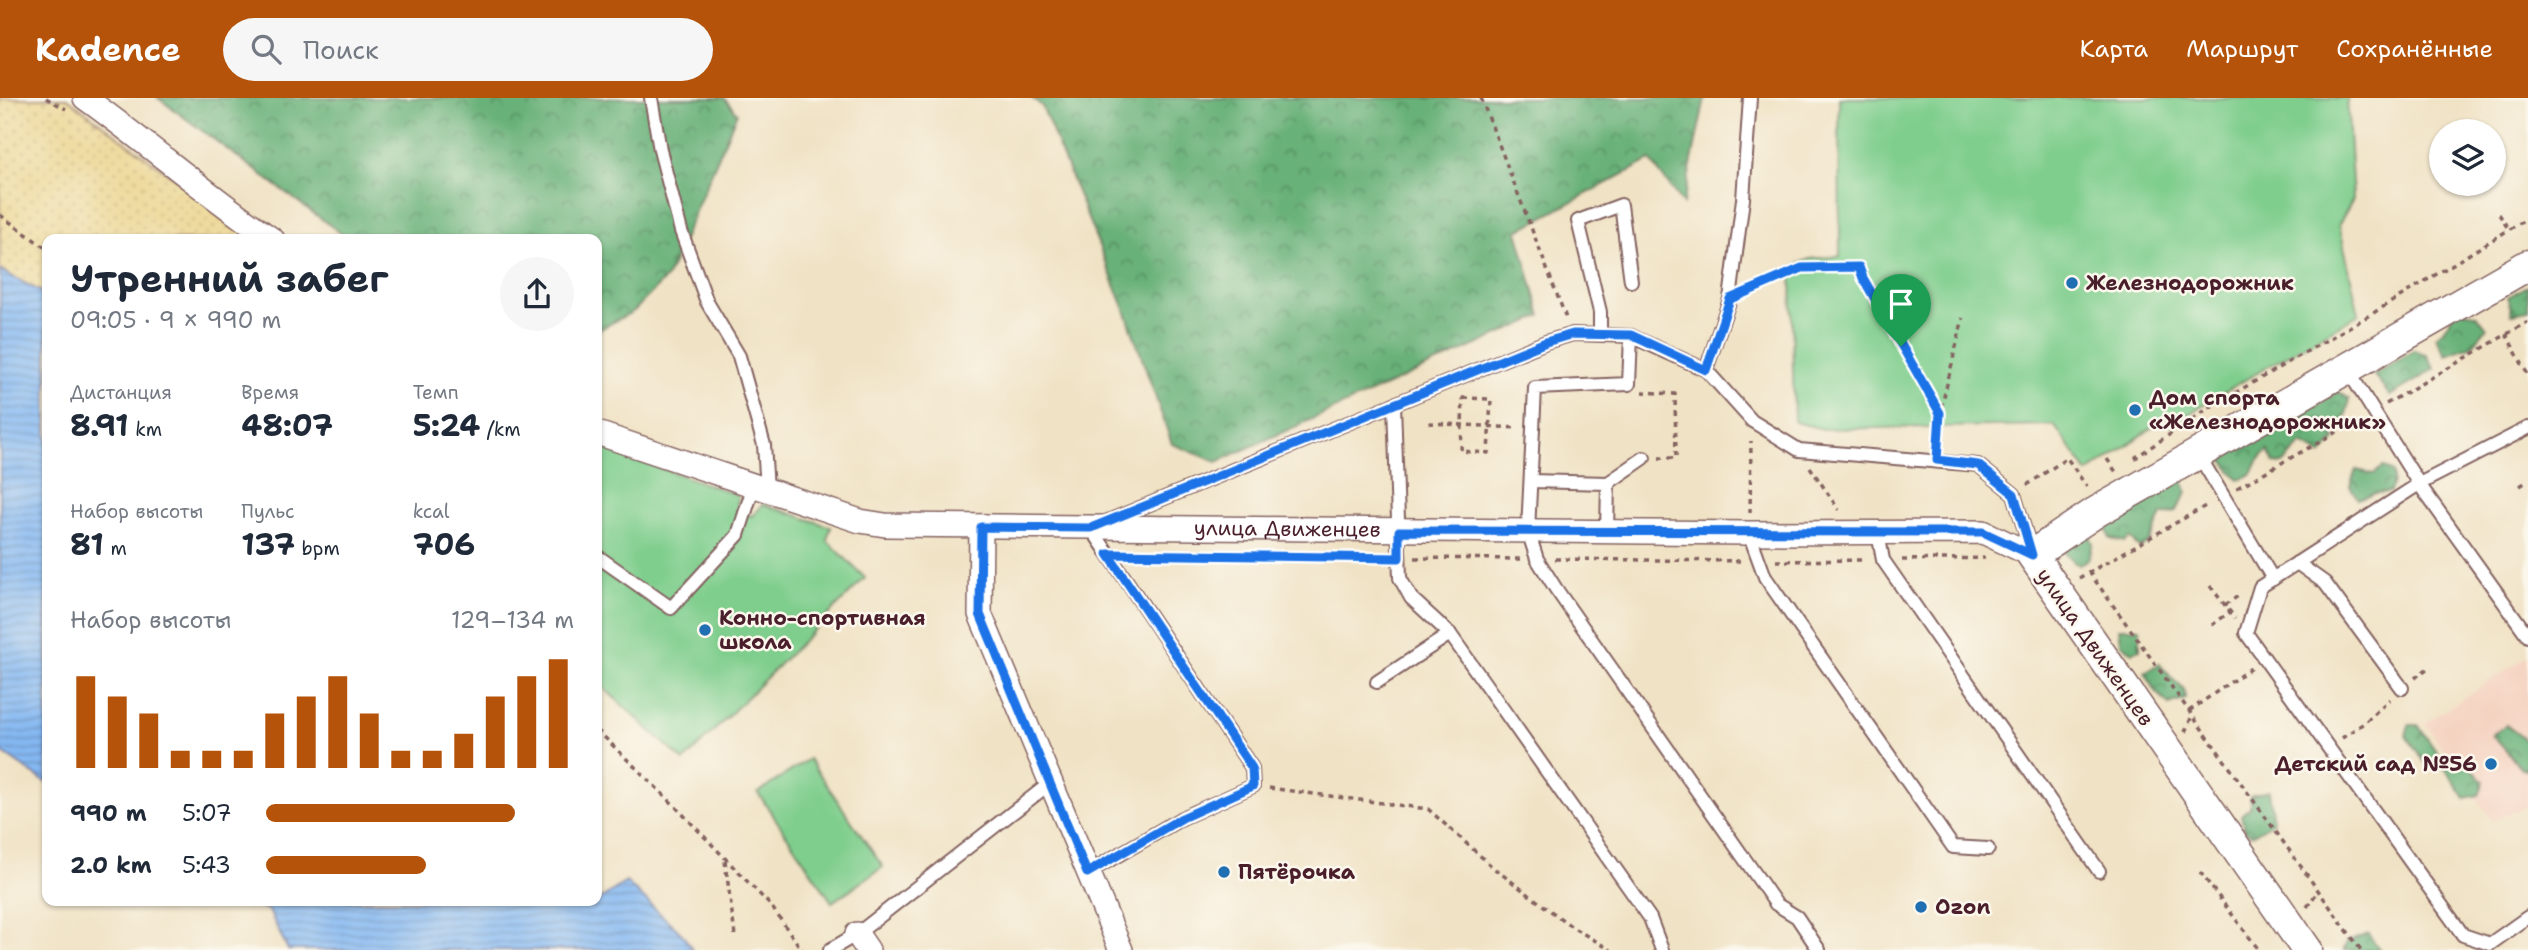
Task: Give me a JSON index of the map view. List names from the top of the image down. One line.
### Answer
{"streets":{"street":["улица Движенцев"]},"places":["Железнодорожник","Дом спорта «Железнодорожник»","Конно-спортивная школа","Детский сад №56","Пятёрочка","Ozon"],"page":{"header":"Kadence","search":"Поиск","nav":["Карта","Маршрут","Сохранённые"],"heading":["Утренний забег","09:05 · 9 × 990 m"],"stats":[["Дистанция","8.91 km"],["Время","48:07"],["Темп","5:24 /km"],["Набор высоты","81 m"],["Пульс","137 bpm"],["kcal","706"]],"chart":["Набор высоты","129–134 m"],"list":[{"name":"990 m","note":"5:07"},{"name":"2.0 km","note":"5:43"}]}}
